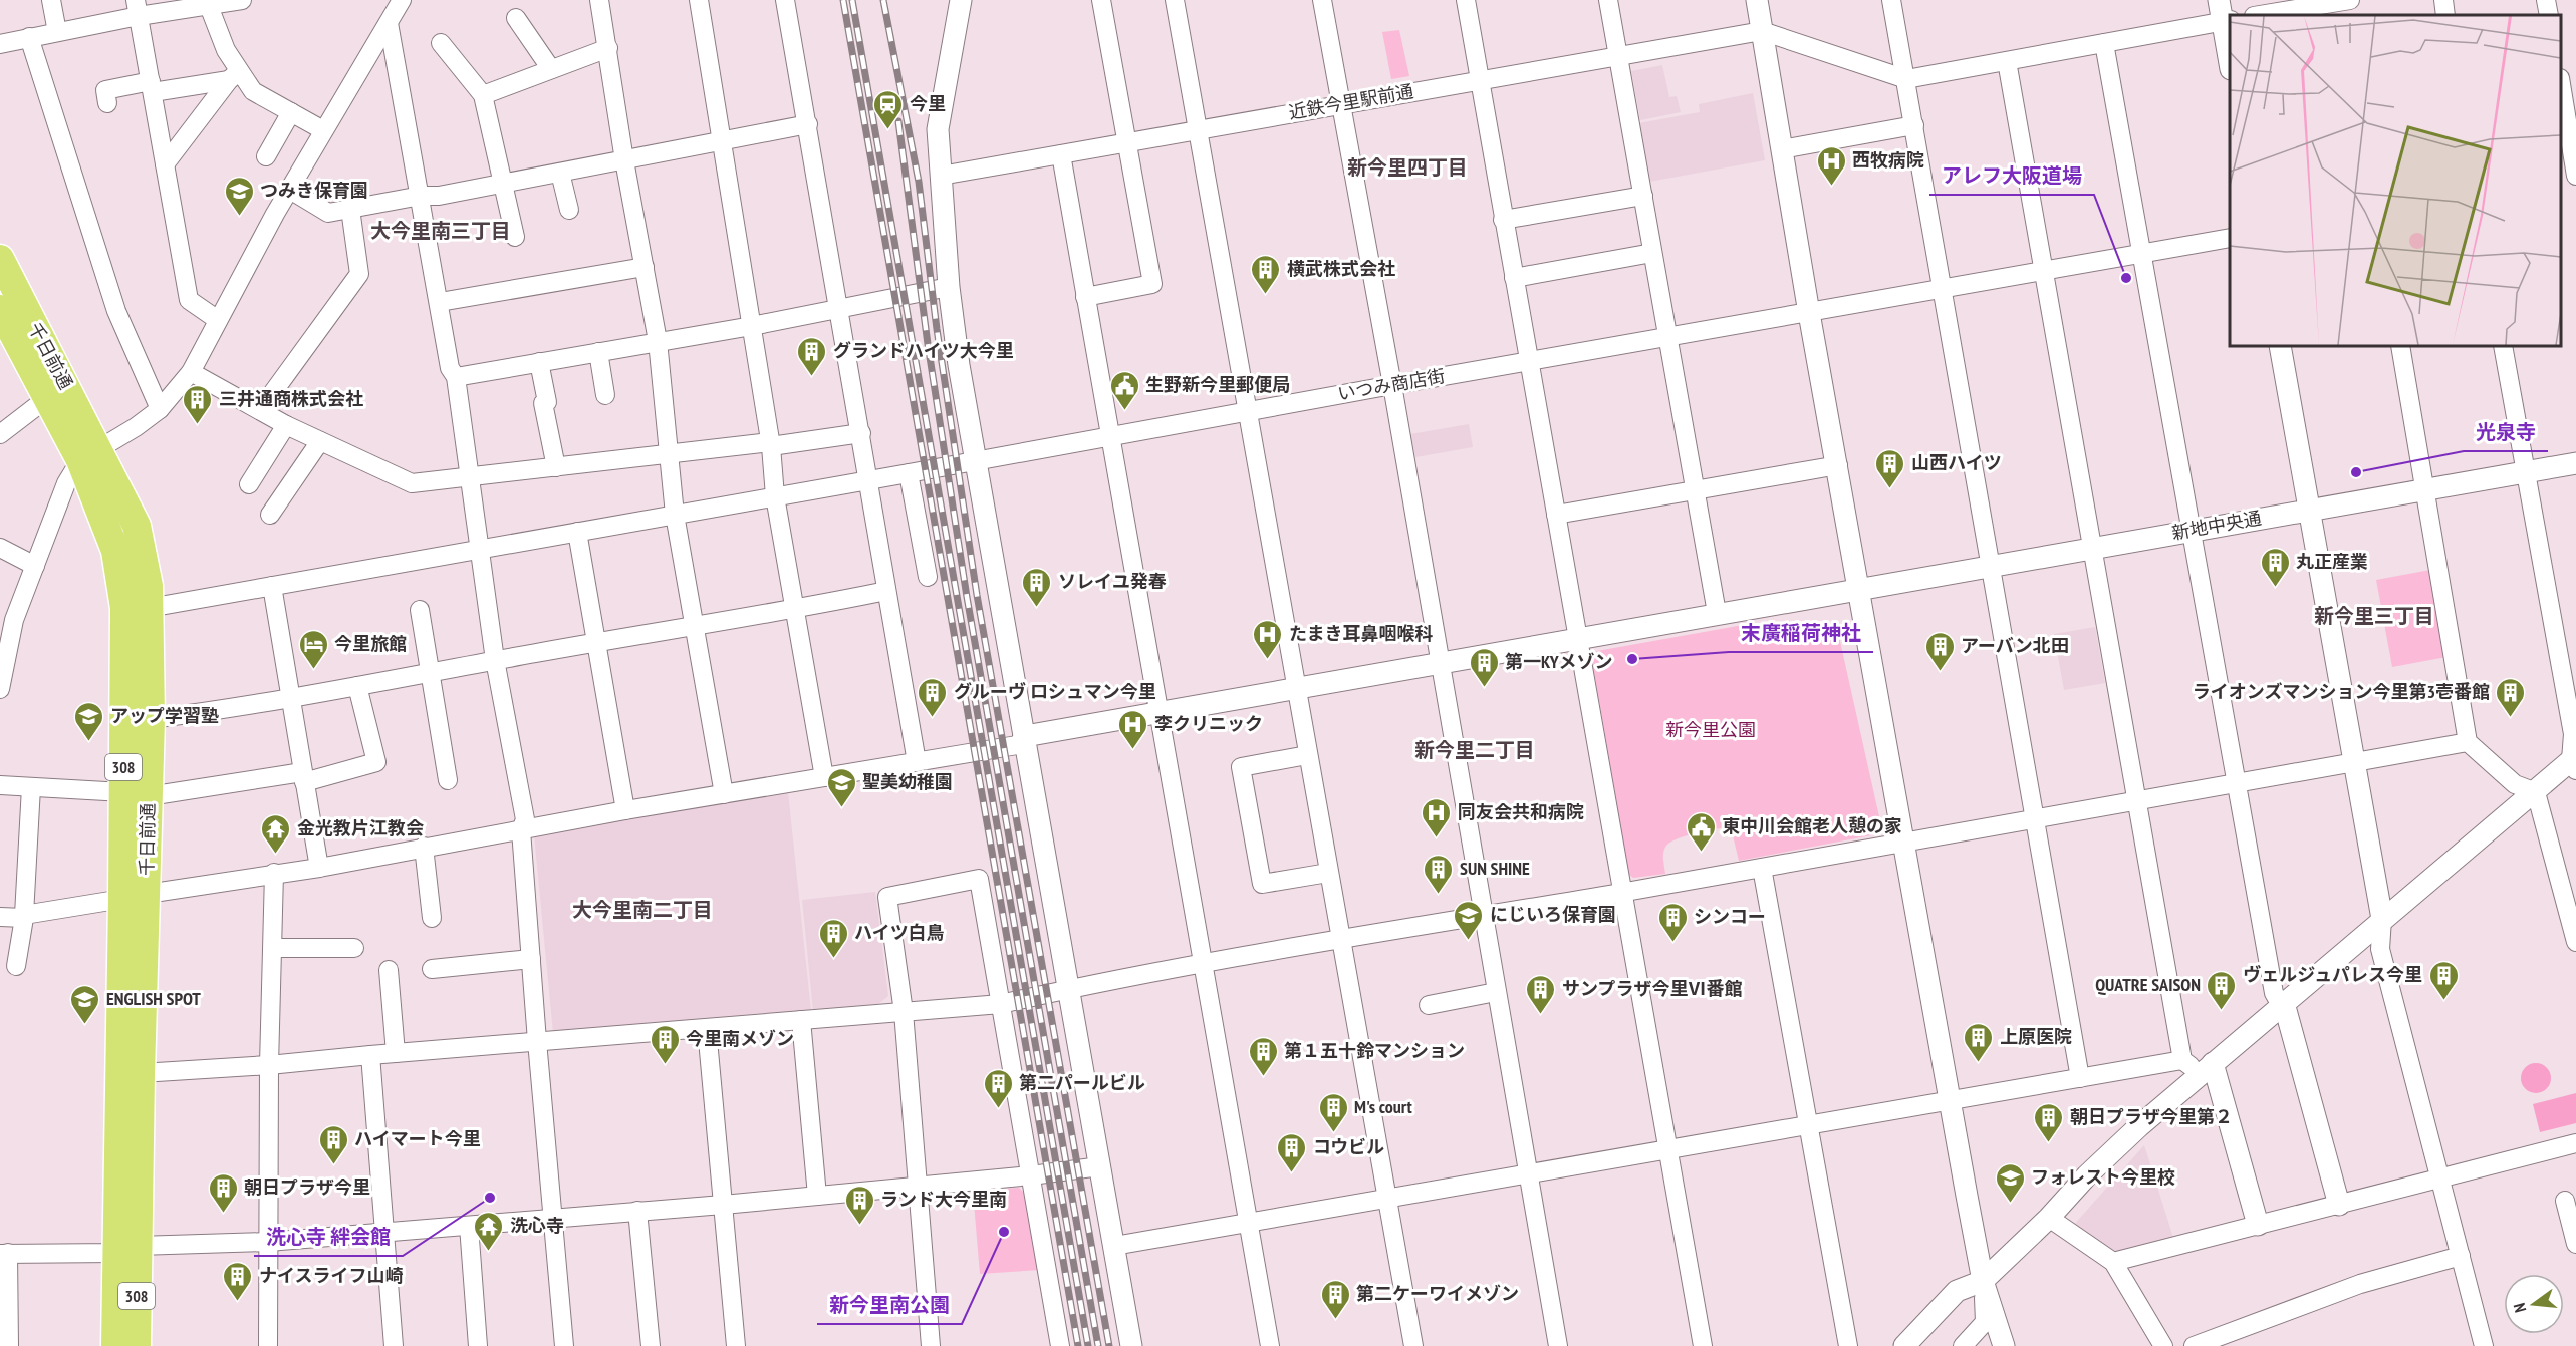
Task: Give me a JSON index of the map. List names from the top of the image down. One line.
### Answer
{"streets":{"highway":["千日前通","308"],"street":["近鉄今里駅前通","いつみ商店街","新地中央通"]},"crossings":[["千日前通","いつみ商店街"]],"districts":["新今里四丁目","大今里南三丁目","新今里三丁目","新今里二丁目","大今里南二丁目"],"parks":["新今里公園"],"places":{"station":["今里"],"hospital":["西牧病院","たまき耳鼻咽喉科","李クリニック","同友会共和病院"],"school or university":["つみき保育園","アップ学習塾","聖美幼稚園","にじいろ保育園","ENGLISH SPOT","フォレスト今里校"],"other":["アレフ大阪道場","光泉寺","末廣稲荷神社","洗心寺 絆会館","新今里南公園"],"building":["横武株式会社","グランドハイツ大今里","三井通商株式会社","山西ハイツ","丸正産業","ソレイユ発春","アーバン北田","第一KYメゾン","グルーヴ ロシュマン今里","ライオンズマンション今里第3壱番館","SUN SHINE","シンコー","ハイツ白鳥","ヴェルジュパレス今里","QUATRE SAISON","サンプラザ今里Ⅵ番館","上原医院","今里南メゾン","第１五十鈴マンション","第二パールビル","M's court","朝日プラザ今里第２","ハイマート今里","コウビル","朝日プラザ今里","ランド大今里南","ナイスライフ山崎","第二ケーワイメゾン"],"public building":["生野新今里郵便局","東中川会館老人憩の家"],"hotel":["今里旅館"],"temple":["金光教片江教会","洗心寺"]},"north":"left"}
